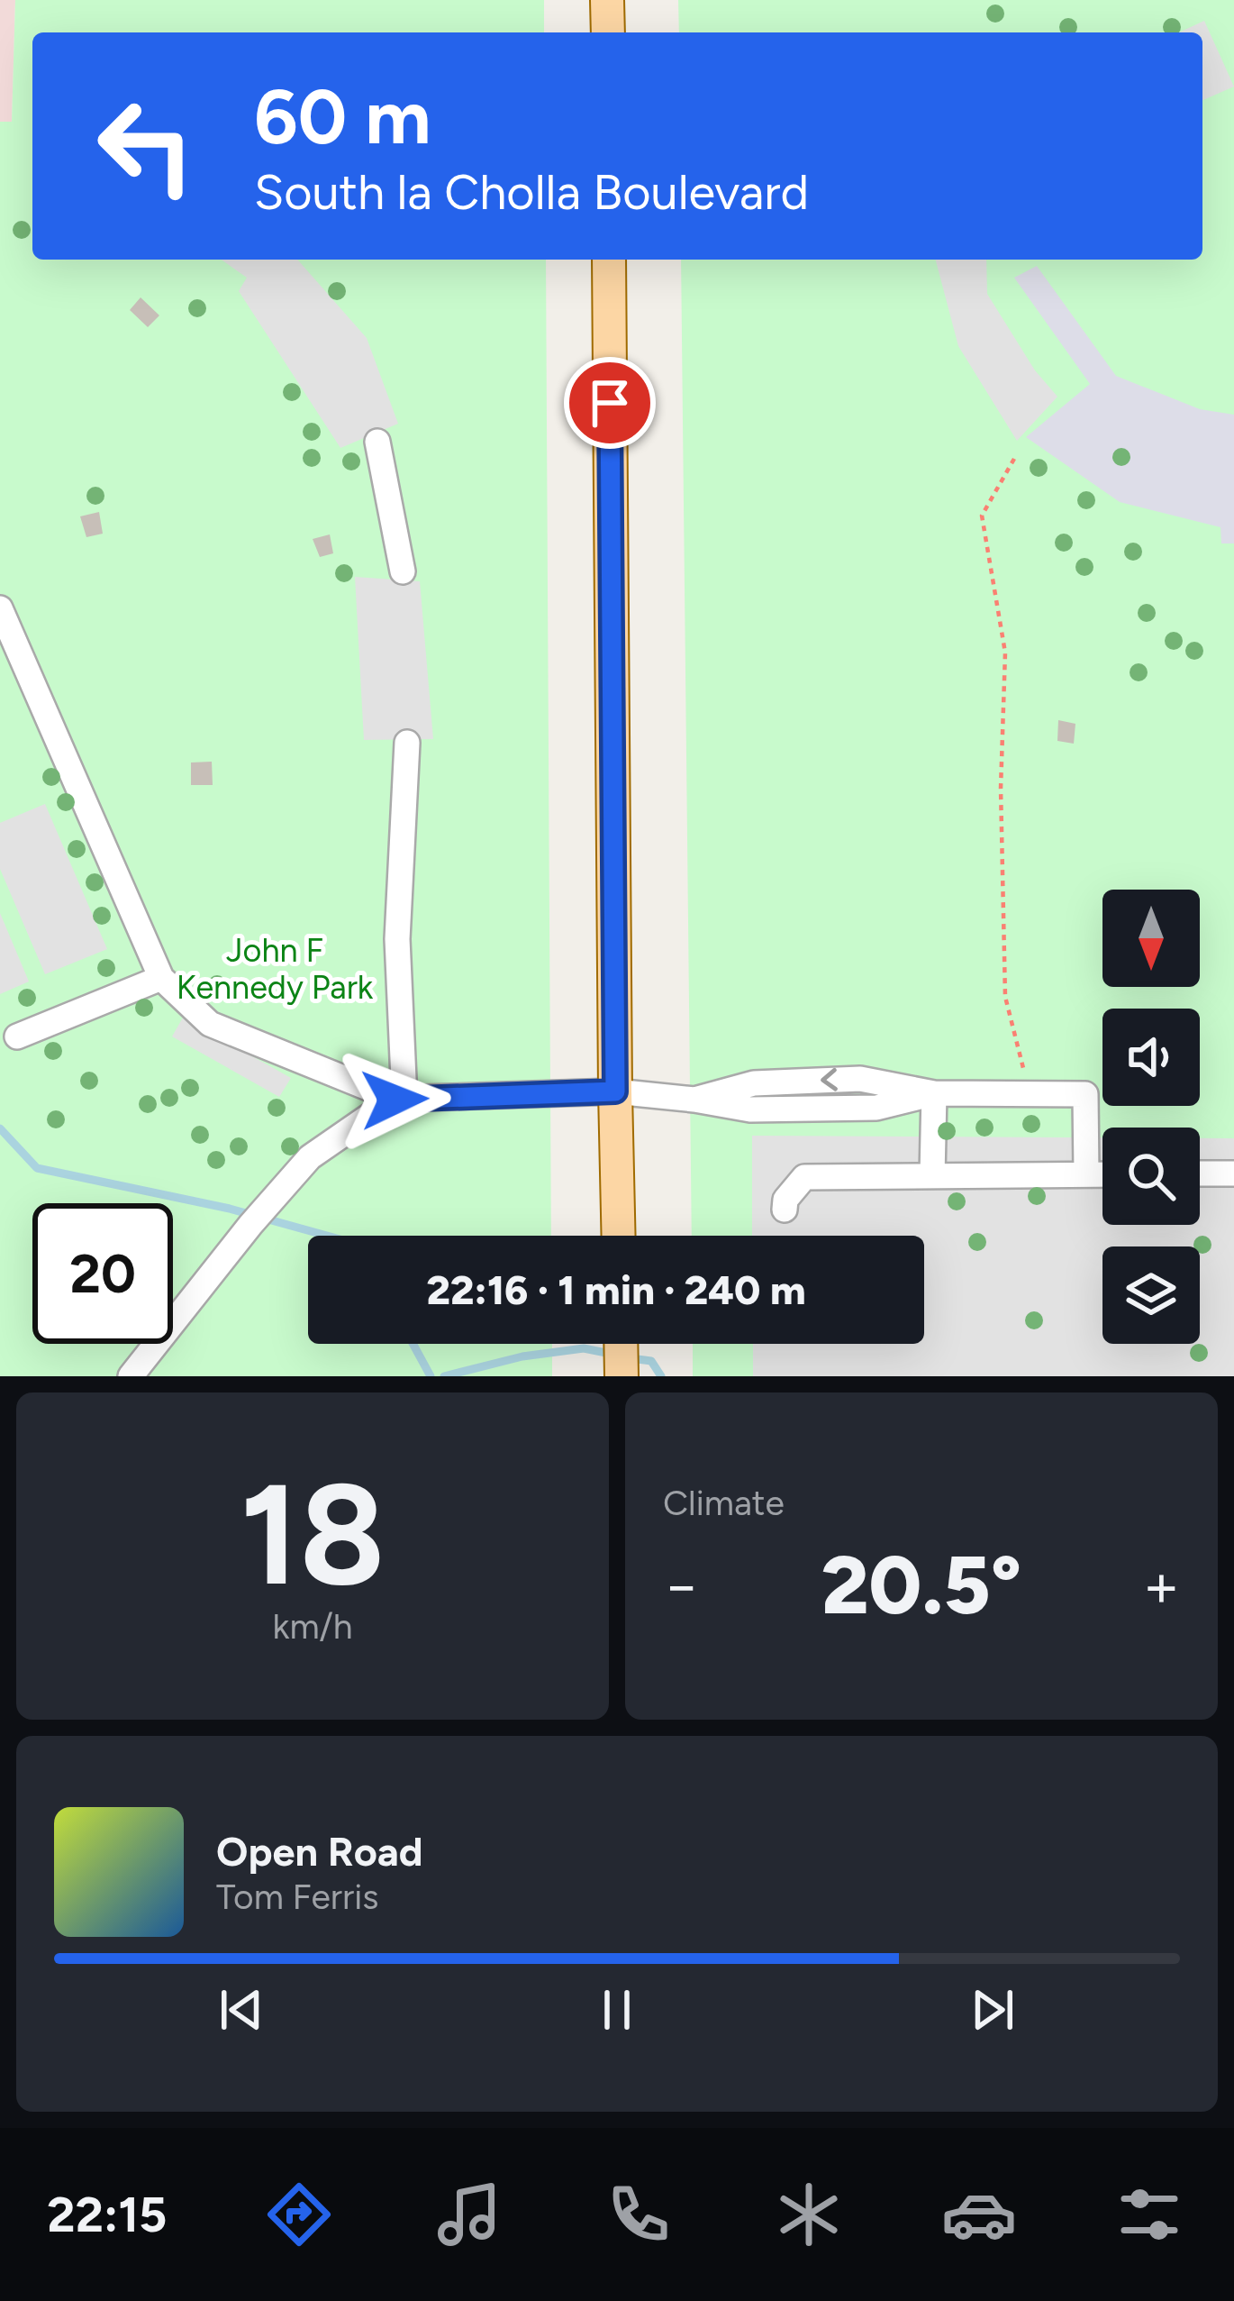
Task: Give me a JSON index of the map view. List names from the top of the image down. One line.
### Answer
{"parks":["John F Kennedy Park"],"north":"bottom","page":{"turn":["60 m","South la Cholla Boulevard"],"limit":"20","trip":"22:16 · 1 min · 240 m","tile":[["18","km/h"],"Climate"],"heat":["−","20.5°","+"],"song":["Open Road","Tom Ferris"],"tabs":"22:15"}}
